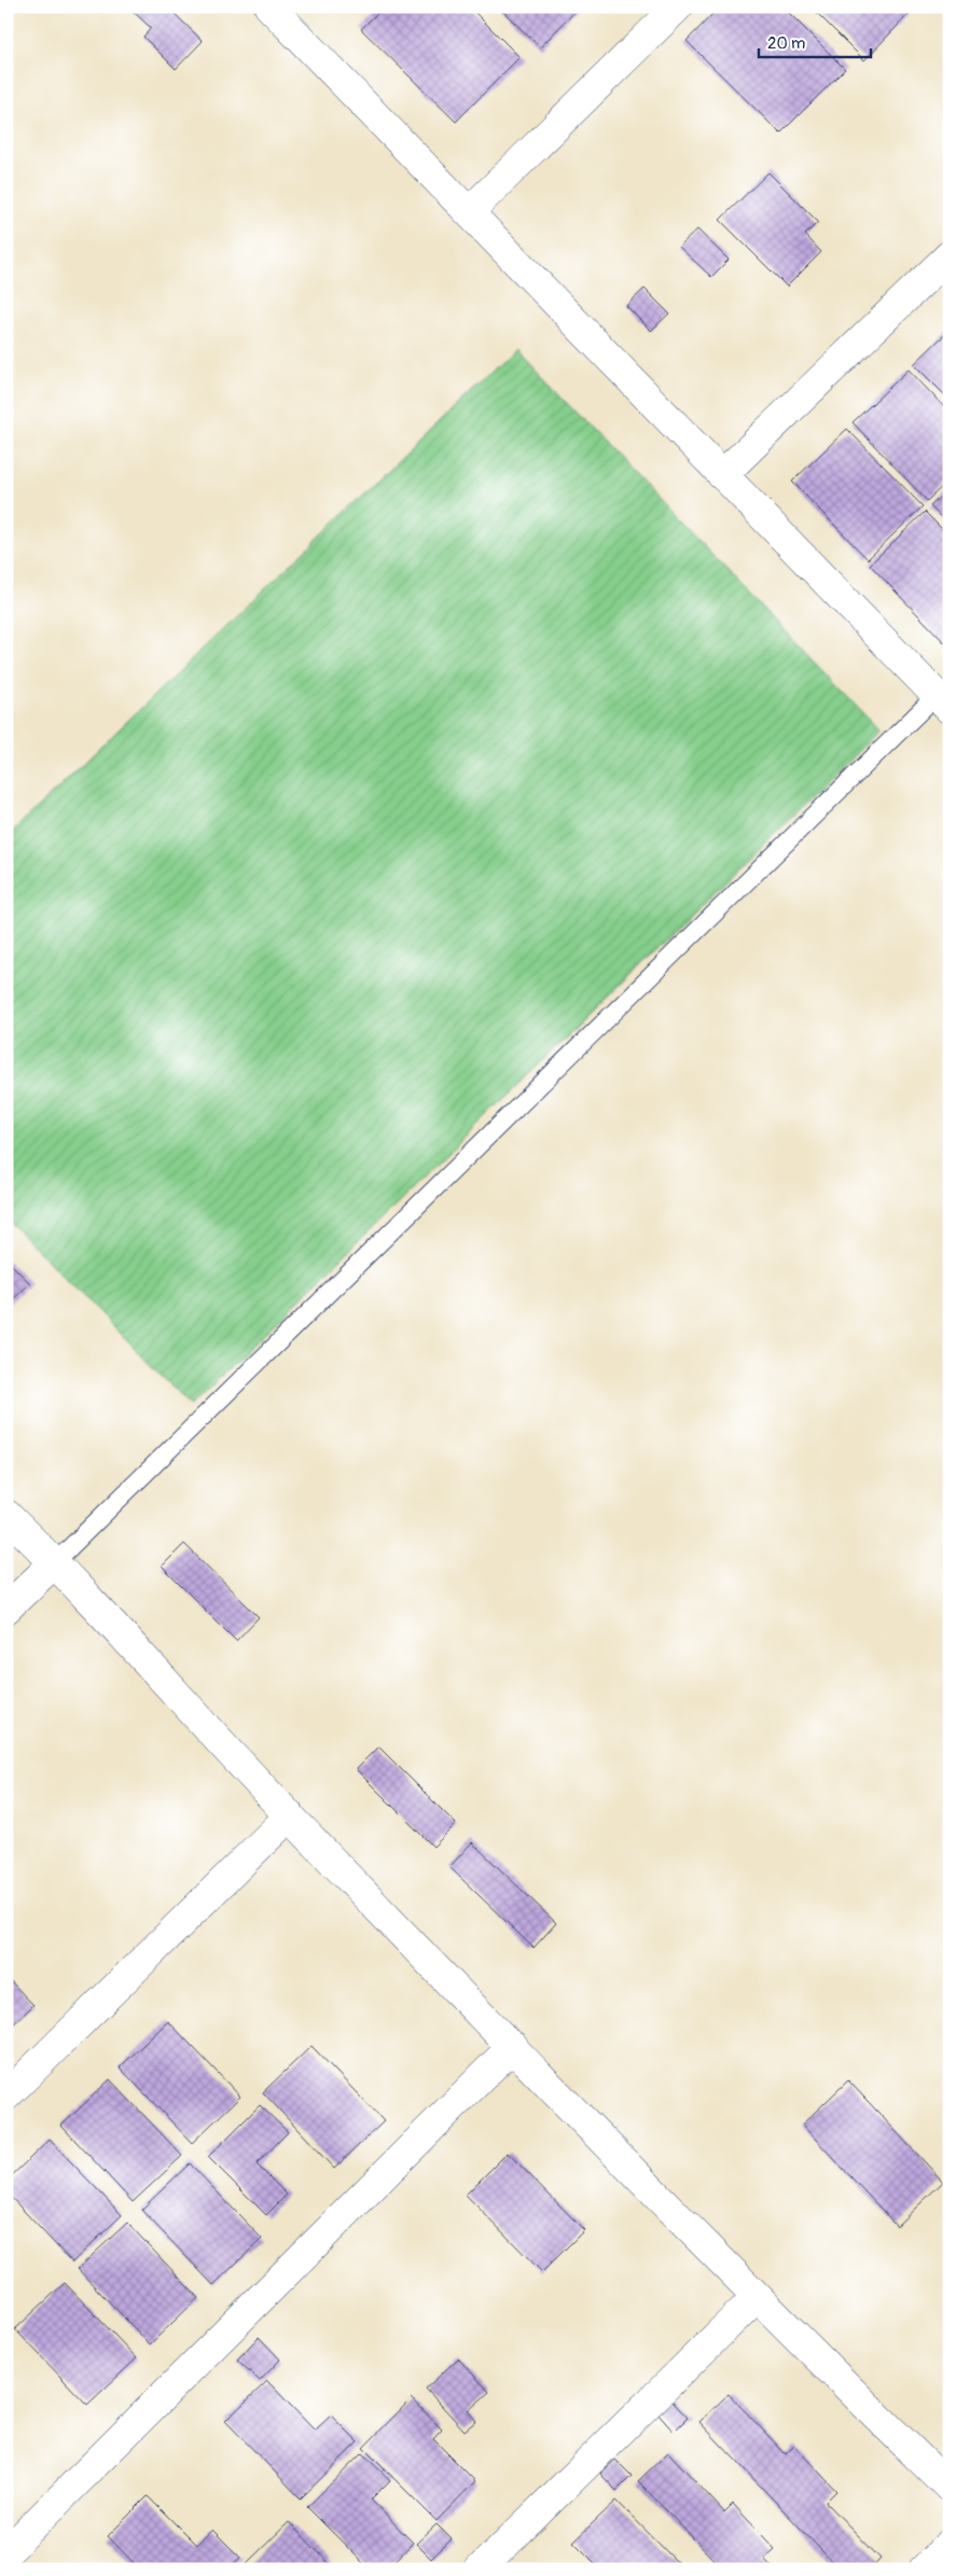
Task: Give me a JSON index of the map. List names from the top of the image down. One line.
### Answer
{"scale_bar":"20 m"}
